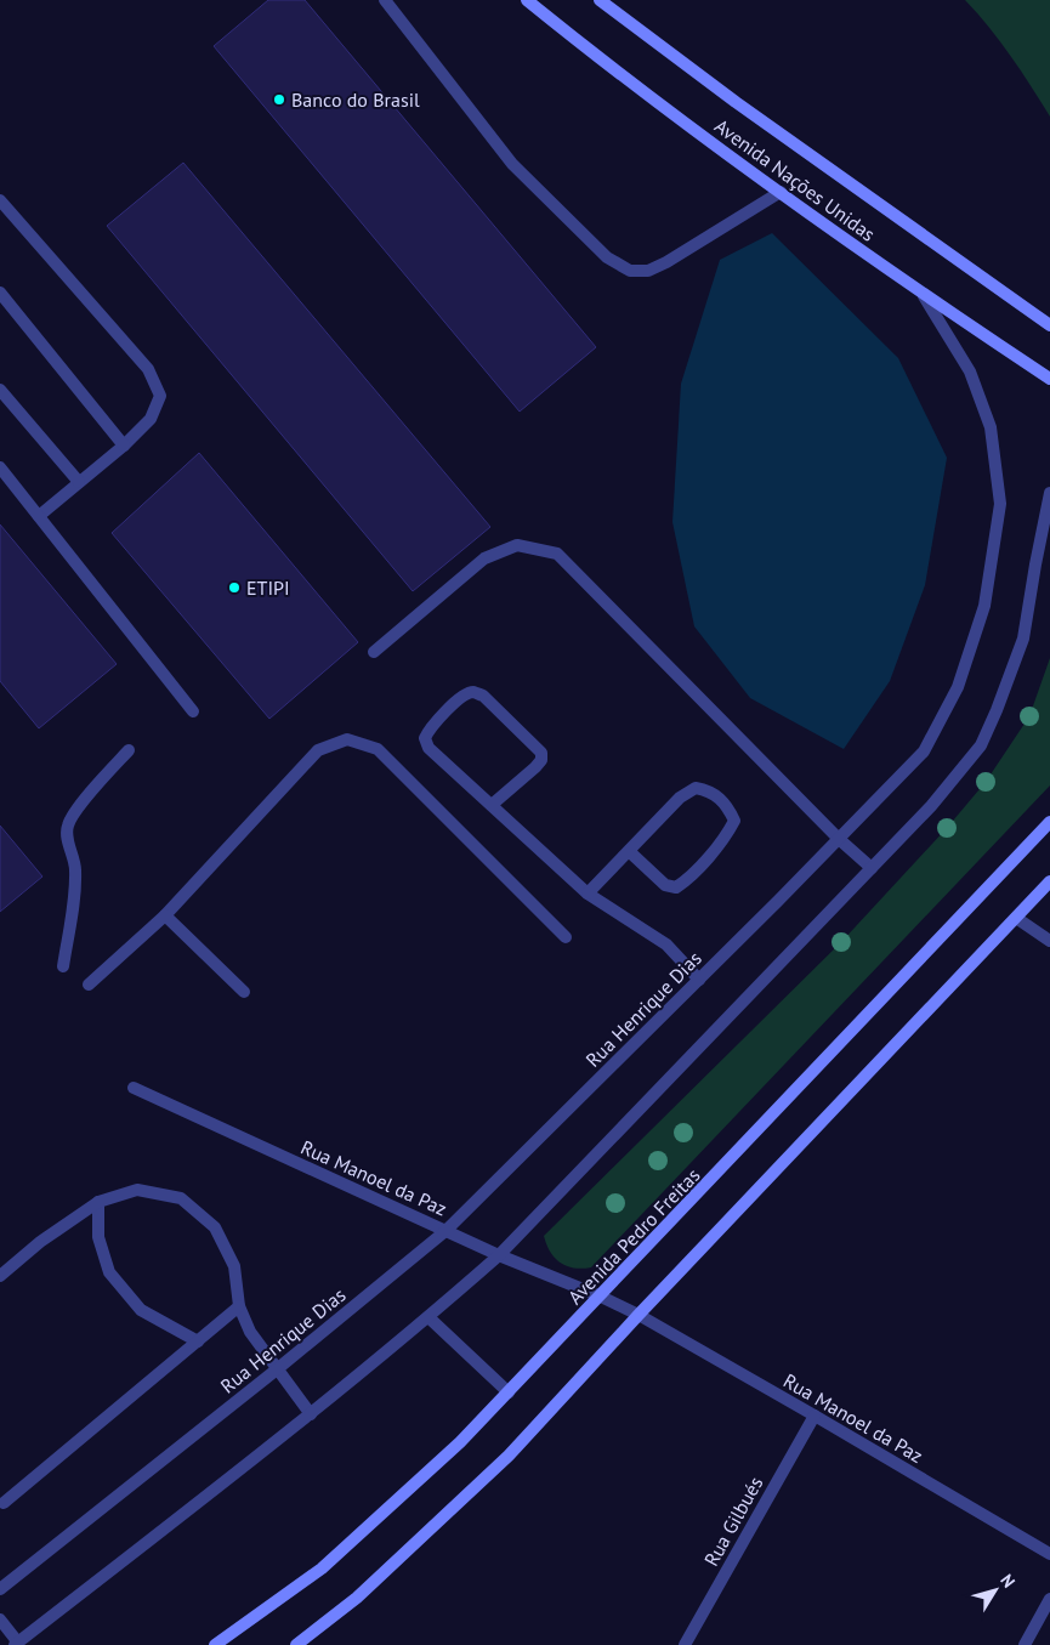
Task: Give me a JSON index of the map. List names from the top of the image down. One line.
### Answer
{"streets":{"main road":["Avenida Nações Unidas","Avenida Pedro Freitas"],"street":["Rua Henrique Dias","Rua Manoel da Paz","Rua Gilbués"]},"crossings":[["Avenida Nações Unidas","Rua Henrique Dias"],["Rua Henrique Dias","Rua Manoel da Paz"],["Rua Manoel da Paz","Avenida Pedro Freitas"],["Rua Manoel da Paz","Rua Gilbués"]],"places":["Banco do Brasil","ETIPI"],"north":"top right"}
